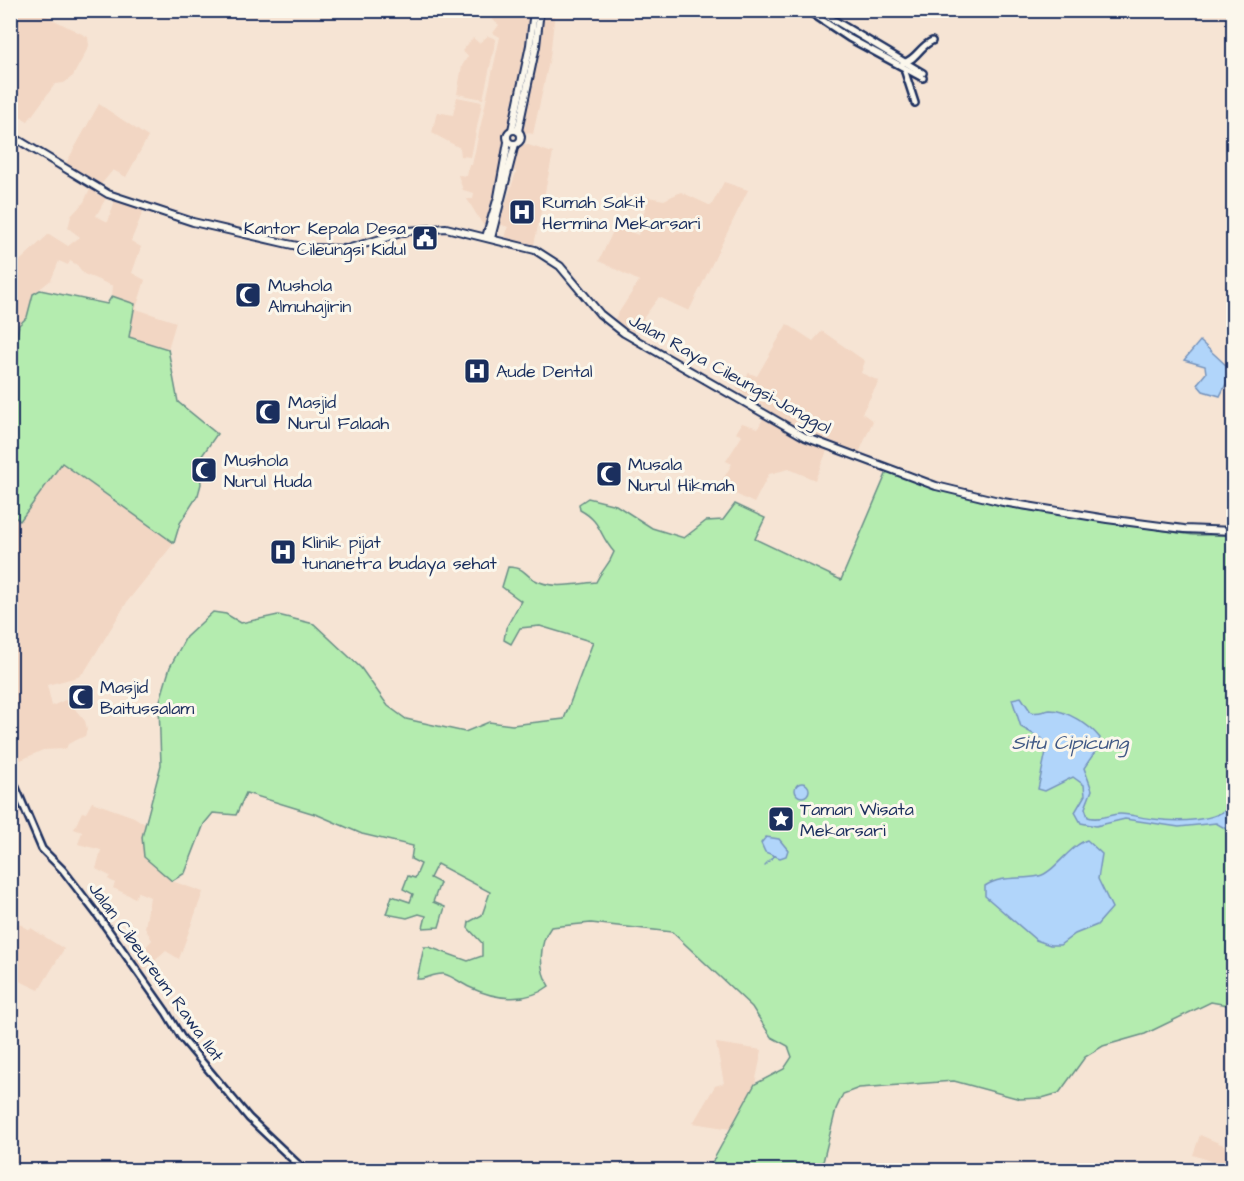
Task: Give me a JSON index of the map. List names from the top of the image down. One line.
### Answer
{"streets":{"main road":["Jalan Raya Cileungsi-Jonggol"],"street":["Jalan Cibeureum Rawa Ilat"]},"water":["Situ Cipicung"],"places":{"hospital":["Rumah Sakit Hermina Mekarsari","Aude Dental","Klinik pijat tunanetra budaya sehat"],"public building":["Kantor Kepala Desa Cileungsi Kidul"],"mosque":["Mushola Almuhajirin","Masjid Nurul Falaah","Mushola Nurul Huda","Musala Nurul Hikmah","Masjid Baitussalam"],"place":["Taman Wisata Mekarsari"]}}
